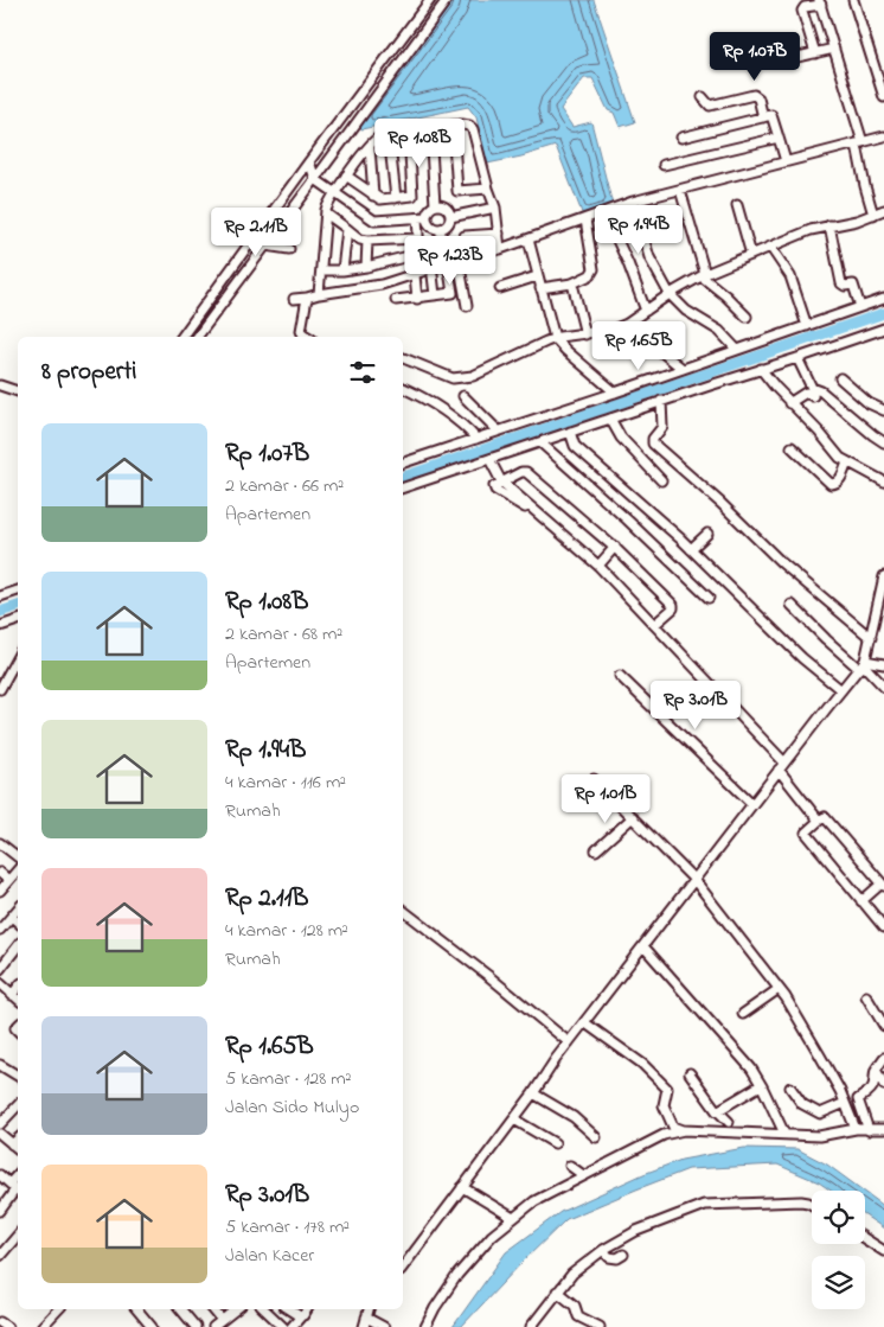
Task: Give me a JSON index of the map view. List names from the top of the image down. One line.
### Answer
{"page":{"price":["Rp 1.07B","Rp 1.08B","Rp 1.94B","Rp 2.11B","Rp 1.23B","Rp 1.65B","Rp 3.01B","Rp 1.01B"],"heading":"8 properti","list":[{"name":"Rp 1.07B","note":"2 kamar · 66 m² · Apartemen"},{"name":"Rp 1.08B","note":"2 kamar · 68 m² · Apartemen"},{"name":"Rp 1.94B","note":"4 kamar · 116 m² · Rumah"},{"name":"Rp 2.11B","note":"4 kamar · 128 m² · Rumah"},{"name":"Rp 1.65B","note":"5 kamar · 128 m² · Jalan Sido Mulyo"},{"name":"Rp 3.01B","note":"5 kamar · 178 m² · Jalan Kacer"}]}}
